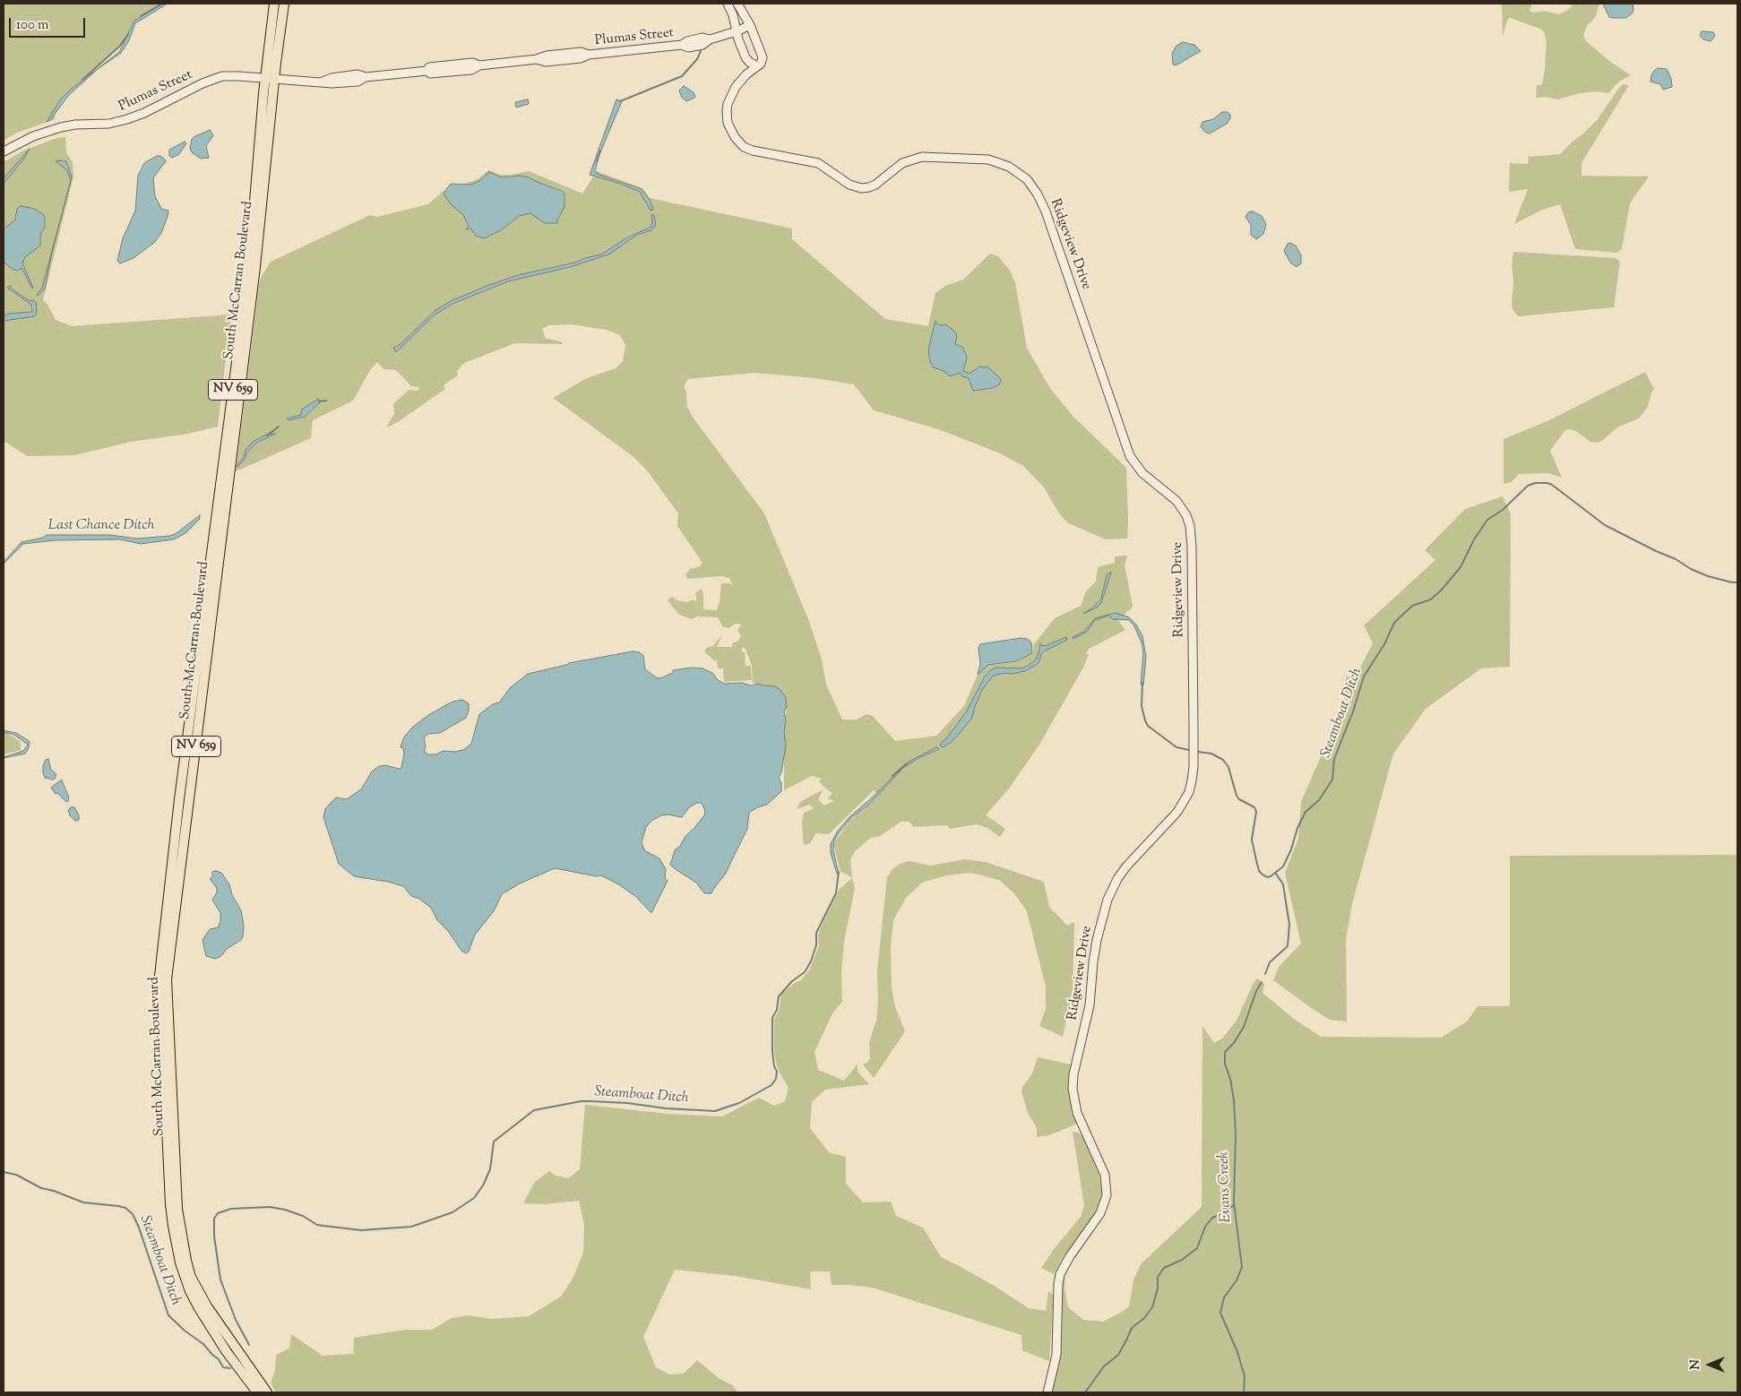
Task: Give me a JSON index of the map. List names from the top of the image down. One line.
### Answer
{"streets":{"main road":["South McCarran Boulevard","NV 659"],"street":["Plumas Street","Ridgeview Drive"]},"crossings":[["Plumas Street","South McCarran Boulevard"]],"water":["Last Chance Ditch","Steamboat Ditch","Evans Creek"],"scale_bar":"100 m","north":"left"}
